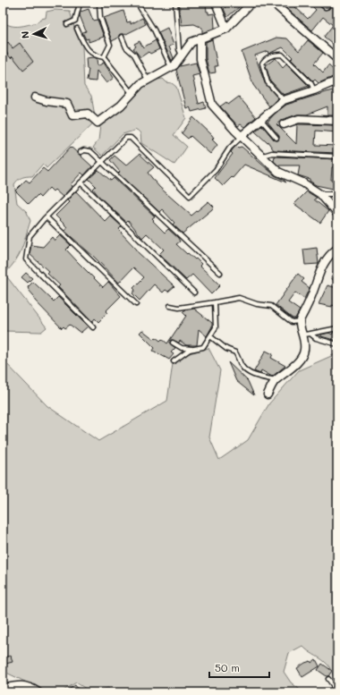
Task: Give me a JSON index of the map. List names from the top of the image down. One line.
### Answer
{"scale_bar":"50 m","north":"left"}
